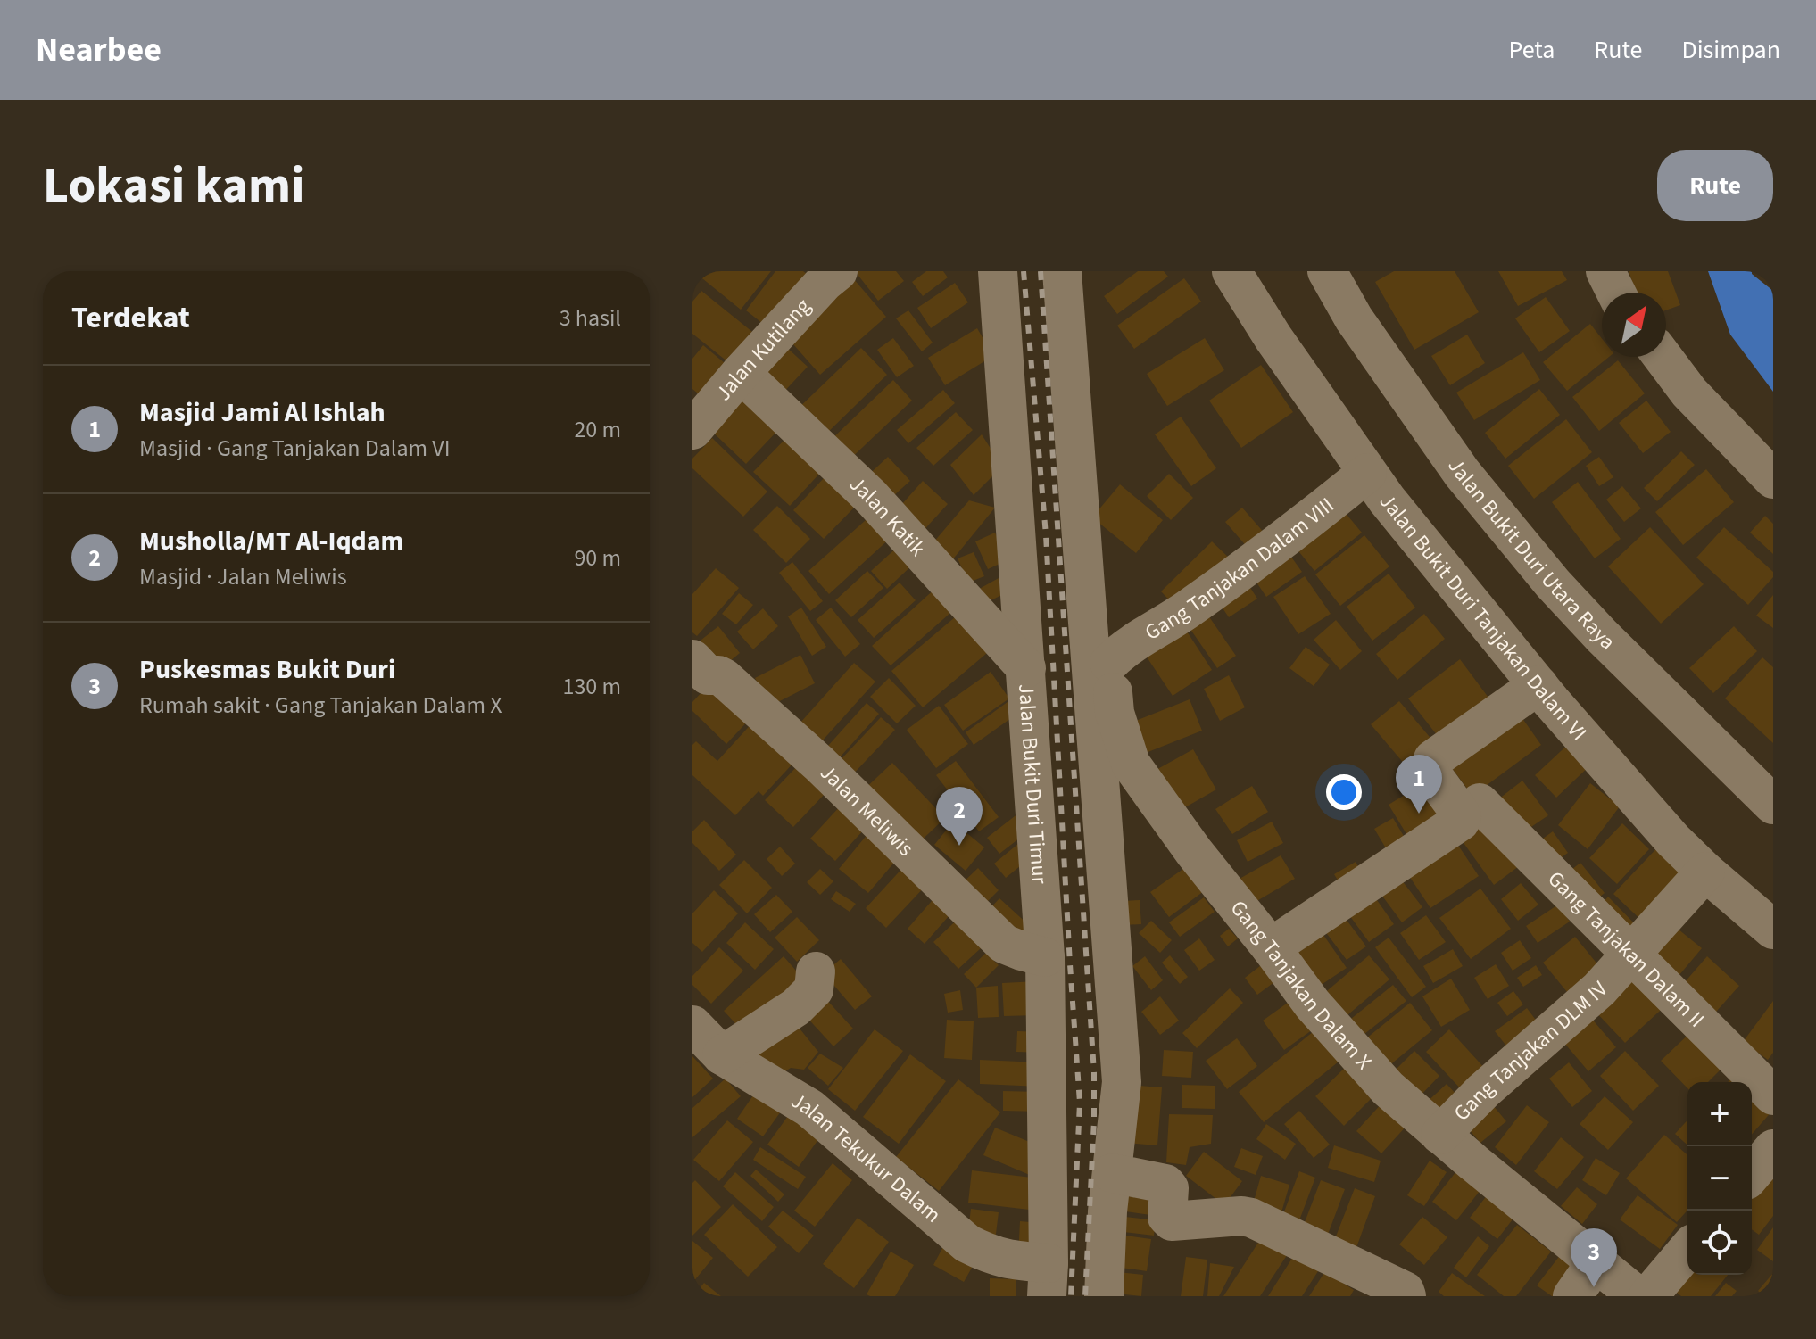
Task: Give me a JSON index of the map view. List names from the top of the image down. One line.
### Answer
{"streets":{"street":["Jalan Kutilang","Jalan Katik","Jalan Bukit Duri Utara Raya","Gang Tanjakan Dalam VIII","Jalan Bukit Duri Tanjakan Dalam VI","Jalan Bukit Duri Timur","Jalan Meliwis","Gang Tanjakan Dalam II","Gang Tanjakan Dalam X","Gang Tanjakan DLM IV","Jalan Tekukur Dalam"]},"crossings":[["Jalan Kutilang","Jalan Katik"],["Jalan Katik","Jalan Bukit Duri Timur"],["Gang Tanjakan Dalam VIII","Jalan Bukit Duri Tanjakan Dalam VI"],["Gang Tanjakan Dalam VIII","Gang Tanjakan Dalam X"],["Jalan Bukit Duri Tanjakan Dalam VI","Gang Tanjakan DLM IV"],["Jalan Bukit Duri Timur","Jalan Meliwis"],["Jalan Bukit Duri Timur","Jalan Tekukur Dalam"],["Gang Tanjakan Dalam II","Gang Tanjakan DLM IV"],["Gang Tanjakan Dalam X","Gang Tanjakan DLM IV"]],"north":"top right","page":{"header":"Nearbee","nav":["Peta","Rute","Disimpan"],"buttons":"Rute","title":"Lokasi kami","heading":["Terdekat","3 hasil"],"list":[{"mark":"1","name":"Masjid Jami Al Ishlah","note":"Masjid · Gang Tanjakan Dalam VI","value":"20 m"},{"mark":"2","name":"Musholla/MT Al-Iqdam","note":"Masjid · Jalan Meliwis","value":"90 m"},{"mark":"3","name":"Puskesmas Bukit Duri","note":"Rumah sakit · Gang Tanjakan Dalam X","value":"130 m"}],"pins":["1","2","3"],"map_buttons":["+","−"]}}
